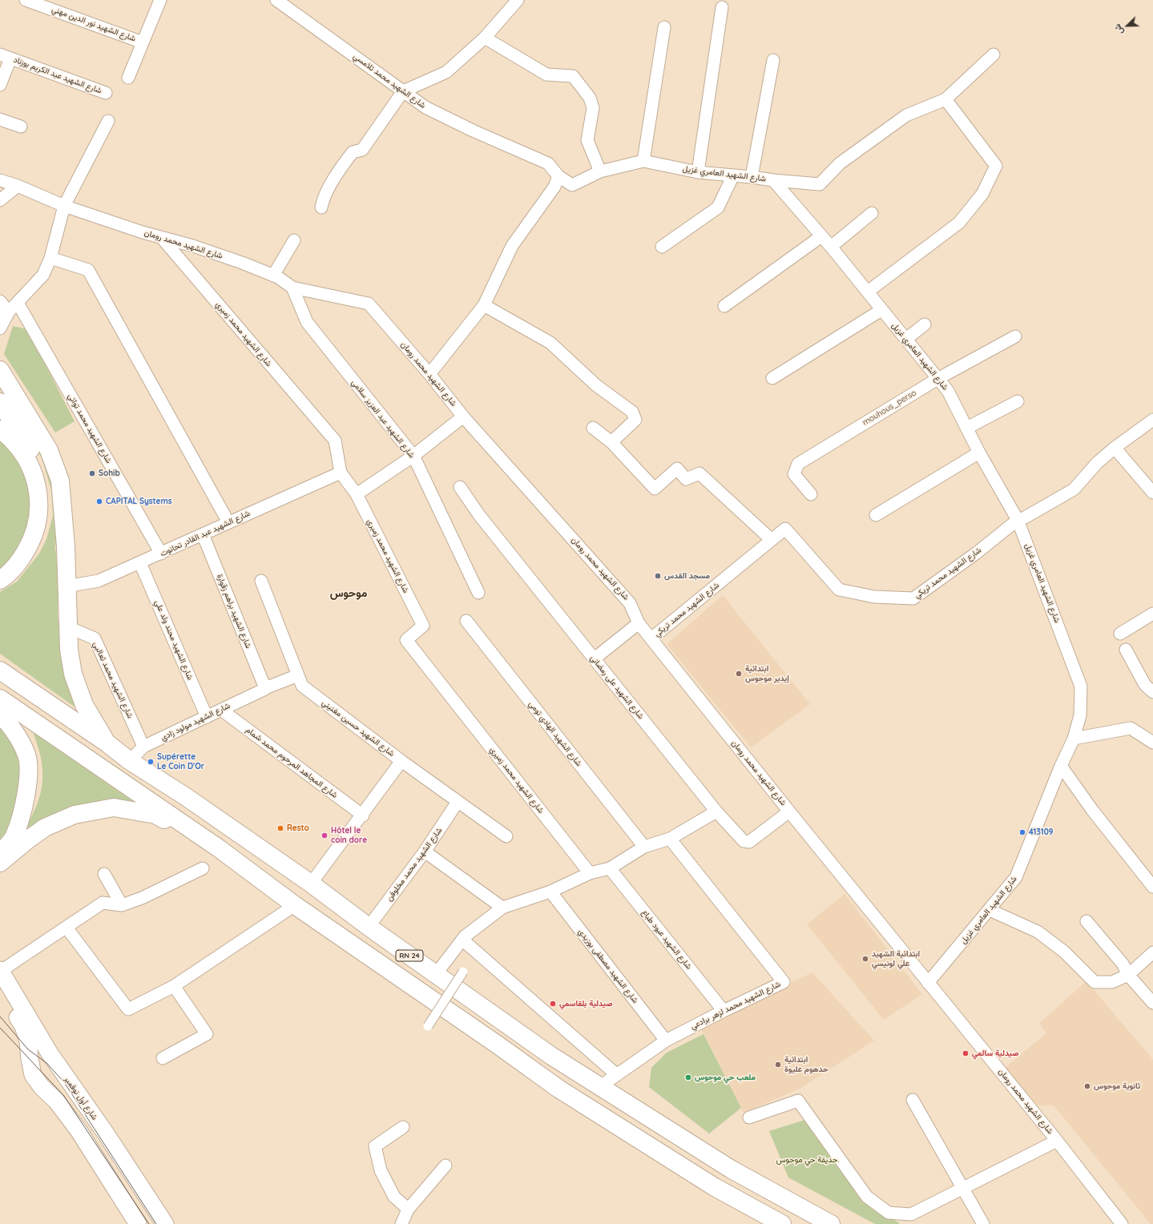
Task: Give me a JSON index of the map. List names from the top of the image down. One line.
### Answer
{"streets":{"highway":["RN 24"],"main road":["شارع أول نوفمبر"],"street":["شارع الشهيد نور الدين مهني","شارع الشهيد عبد الكريم بوزناد","شارع الشهيد محمد تلامسي","شارع الشهيد العامري غزيل","شارع الشهيد محمد رومان","شارع الشهيد محمد زميري","mouhous_perso","شارع الشهيد عبد العزيز سلامي","شارع الشهيد محمد تواتي","شارع الشهيد عبد القادر تحانوت","شارع الشهيد محمد تريكي","شارع الشهيد براهم زقوارة","شارع الشهيد محند ولد علي","شارع الشهيد محمد ثعالبي","شارع الشهيد على رمضاني","شارع الشهيد مولود زادي","شارع الشهيد حسين مغنيني","شارع الشهيد الهادي تومي","شارع المجاهد المرحوم محمد شمام","شارع الشهيد محمد مخلوفن","شارع الشهيد عبود طباع","شارع الشهيد مصطفى بوزيدي","شارع الشهيد محمد لزهر برادعي"]},"crossings":[["شارع الشهيد محمد تلامسي","شارع الشهيد العامري غزيل"],["شارع الشهيد العامري غزيل","شارع الشهيد محمد رومان"],["شارع الشهيد العامري غزيل","mouhous_perso"],["شارع الشهيد العامري غزيل","شارع الشهيد محمد تريكي"],["شارع الشهيد محمد رومان","شارع الشهيد محمد زميري"],["شارع الشهيد محمد رومان","شارع الشهيد عبد العزيز سلامي"],["شارع الشهيد محمد رومان","شارع الشهيد محمد تريكي"],["شارع الشهيد محمد رومان","شارع الشهيد على رمضاني"],["شارع الشهيد محمد زميري","شارع الشهيد عبد القادر تحانوت"],["شارع الشهيد محمد تواتي","شارع الشهيد عبد القادر تحانوت"],["شارع الشهيد عبد القادر تحانوت","شارع الشهيد براهم زقوارة"],["شارع الشهيد عبد القادر تحانوت","شارع الشهيد محند ولد علي"],["شارع الشهيد براهم زقوارة","شارع الشهيد مولود زادي"],["شارع الشهيد محند ولد علي","شارع الشهيد مولود زادي"],["شارع الشهيد محمد ثعالبي","شارع الشهيد مولود زادي"],["شارع الشهيد مولود زادي","شارع الشهيد حسين مغنيني"],["شارع الشهيد مولود زادي","شارع المجاهد المرحوم محمد شمام"],["شارع الشهيد مولود زادي","RN 24"],["شارع الشهيد حسين مغنيني","شارع الشهيد محمد مخلوفن"],["شارع الشهيد محمد مخلوفن","RN 24"],["شارع الشهيد عبود طباع","شارع الشهيد محمد لزهر برادعي"],["RN 24","شارع الشهيد محمد لزهر برادعي"],["شارع الشهيد مصطفى بوزيدي","شارع الشهيد محمد لزهر برادعي"]],"districts":["موحوس"],"parks":["حديقة حي موحوس."],"places":["Sohib","CAPITAL Systems","مسجد القدس","ابتدائية إيدير موحوس","Supérette Le Coin D'Or","Resto","413109","Hôtel le coin dore","ابتدائية الشهيد علي لونيسي","صيدلية بلقاسمي","صيدلية سالمي","ابتدائية حدهوم عليوة","ملعب حي موحوس","ثانوية موحوس"],"north":"bottom left"}
